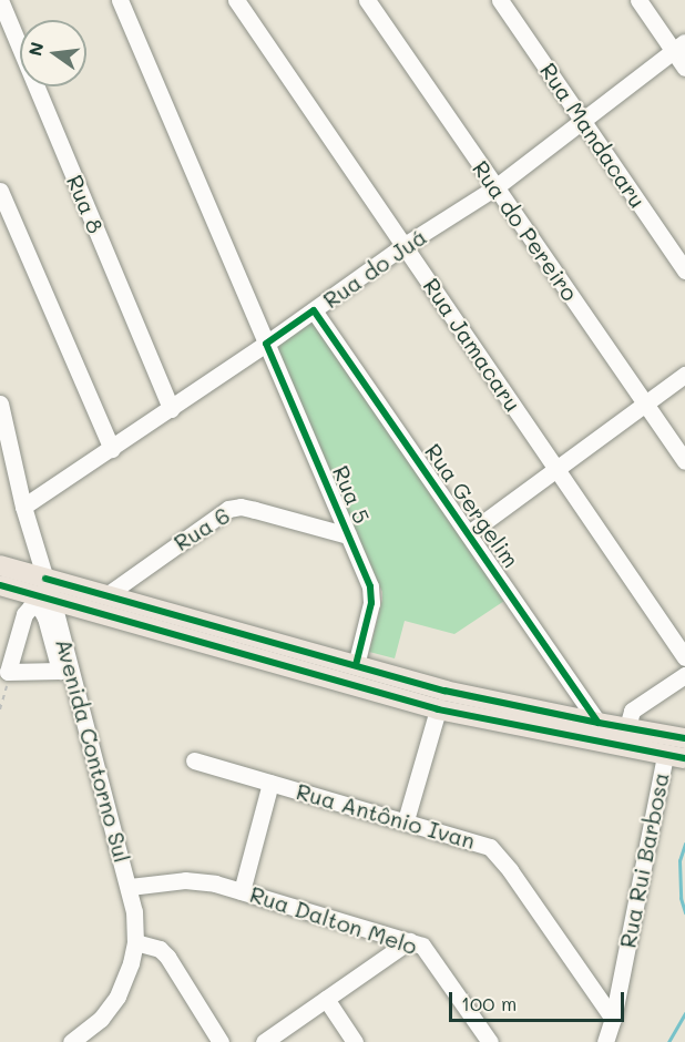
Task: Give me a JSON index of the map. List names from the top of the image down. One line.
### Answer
{"streets":{"street":["Rua Mandacaru","Rua 8","Rua do Pereiro","Rua do Juá","Rua Jamacaru","Rua 5","Rua Gergelim","Rua 6","Avenida Contorno Sul","Rua Antônio Ivan","Rua Rui Barbosa","Rua Dalton Melo"]},"crossings":[["Rua Mandacaru","Rua do Juá"],["Rua 8","Rua do Juá"],["Rua do Pereiro","Rua do Juá"],["Rua do Juá","Rua Jamacaru"],["Rua do Juá","Rua 5"],["Rua do Juá","Rua Gergelim"],["Rua 5","Rua 6"],["Avenida Contorno Sul","Rua Dalton Melo"],["Rua Antônio Ivan","Rua Rui Barbosa"]],"scale_bar":"100 m","north":"left"}
